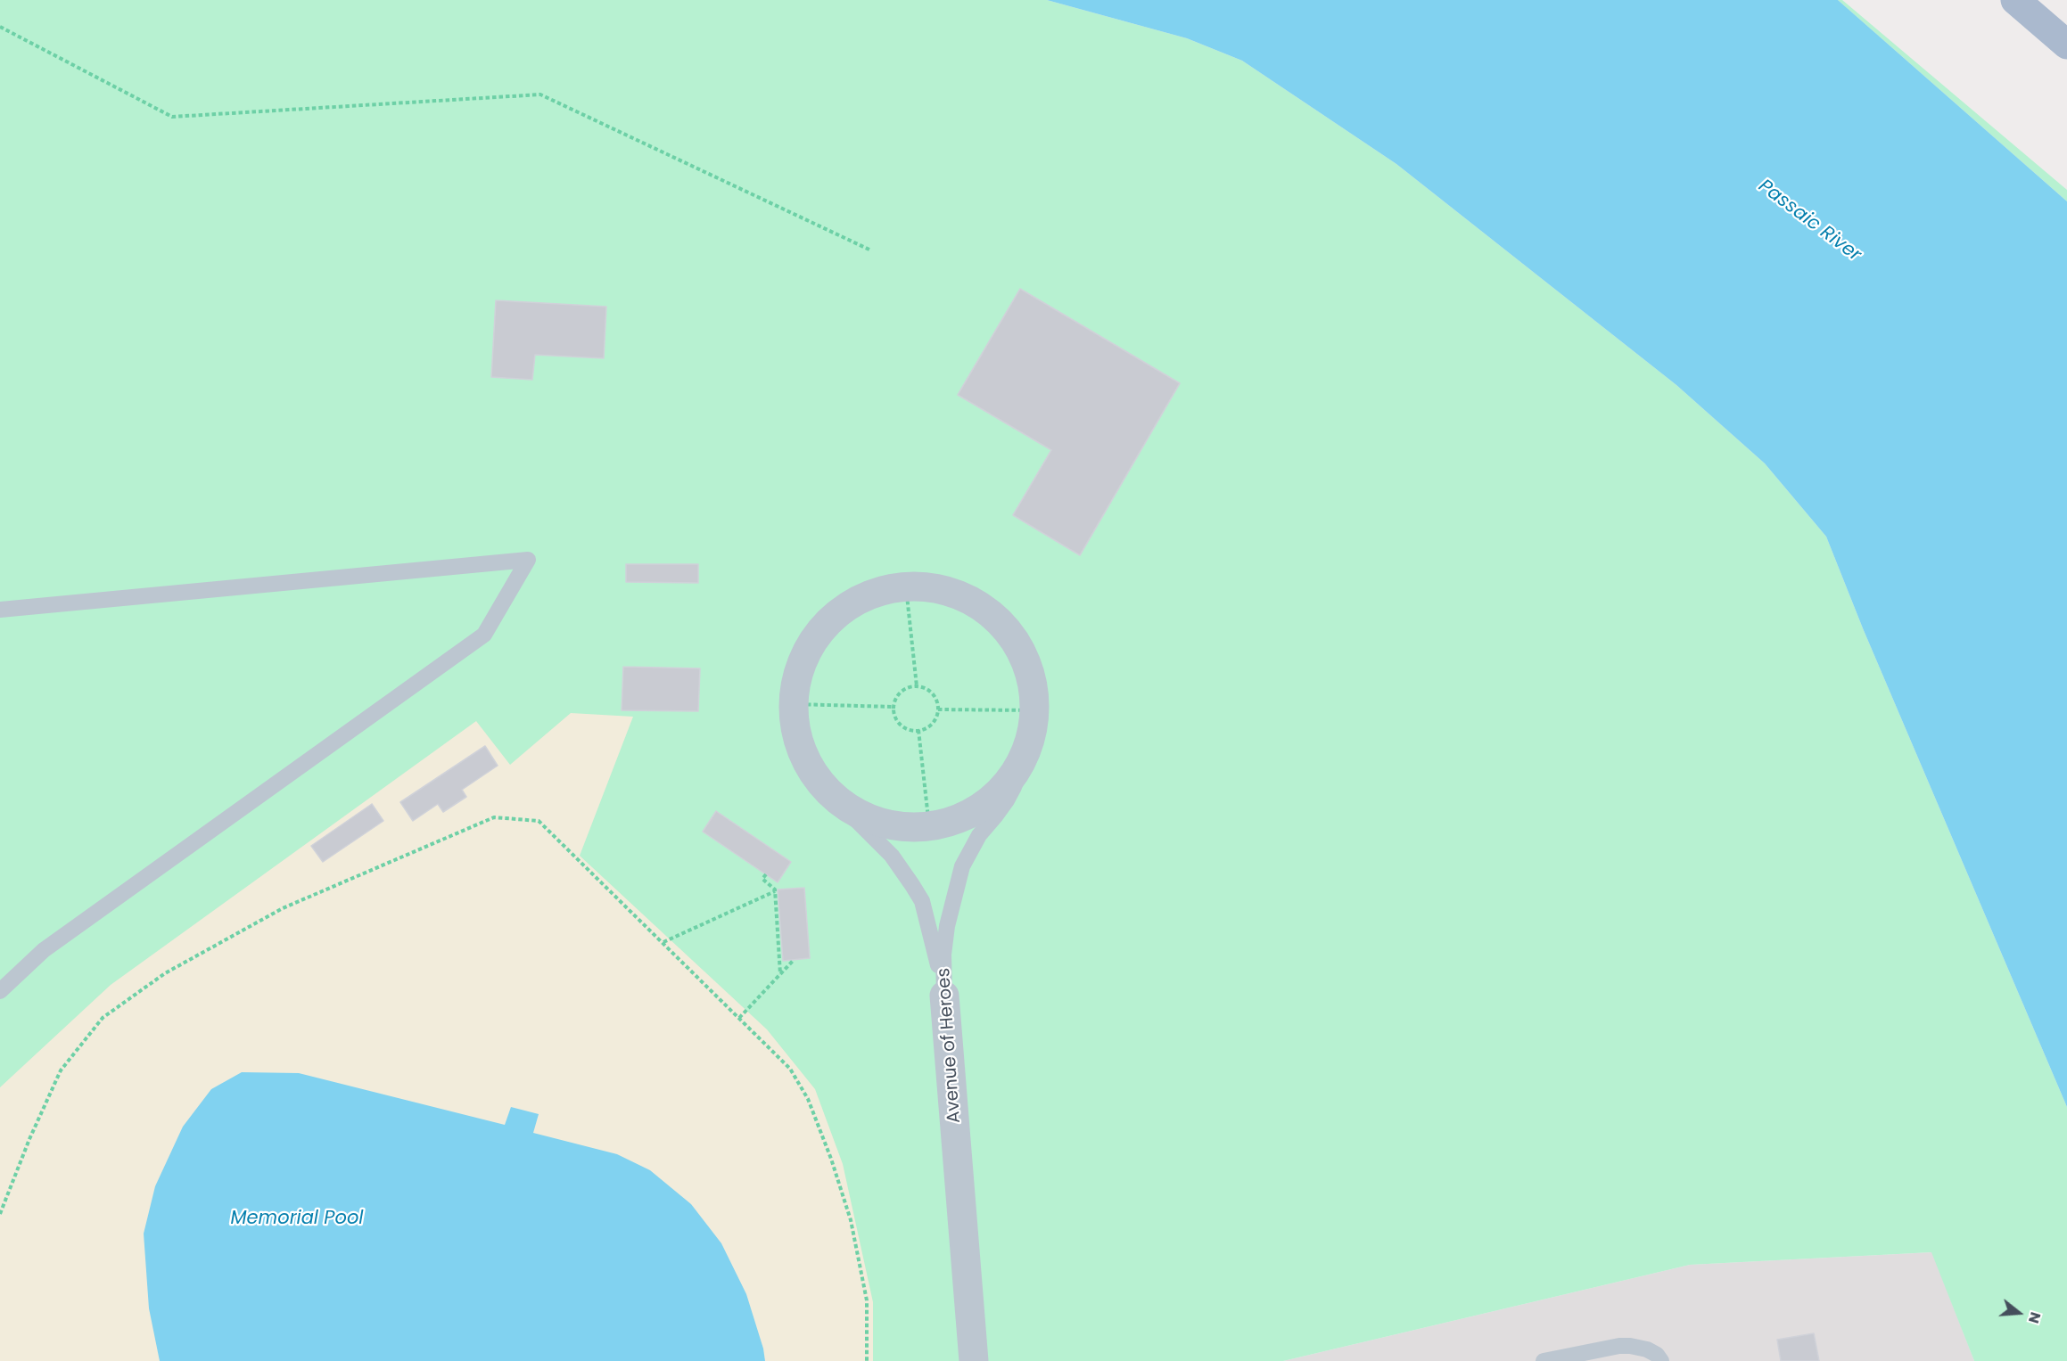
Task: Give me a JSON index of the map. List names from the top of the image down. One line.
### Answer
{"streets":{"street":["Avenue of Heroes"]},"water":["Passaic River","Memorial Pool"],"north":"right"}
